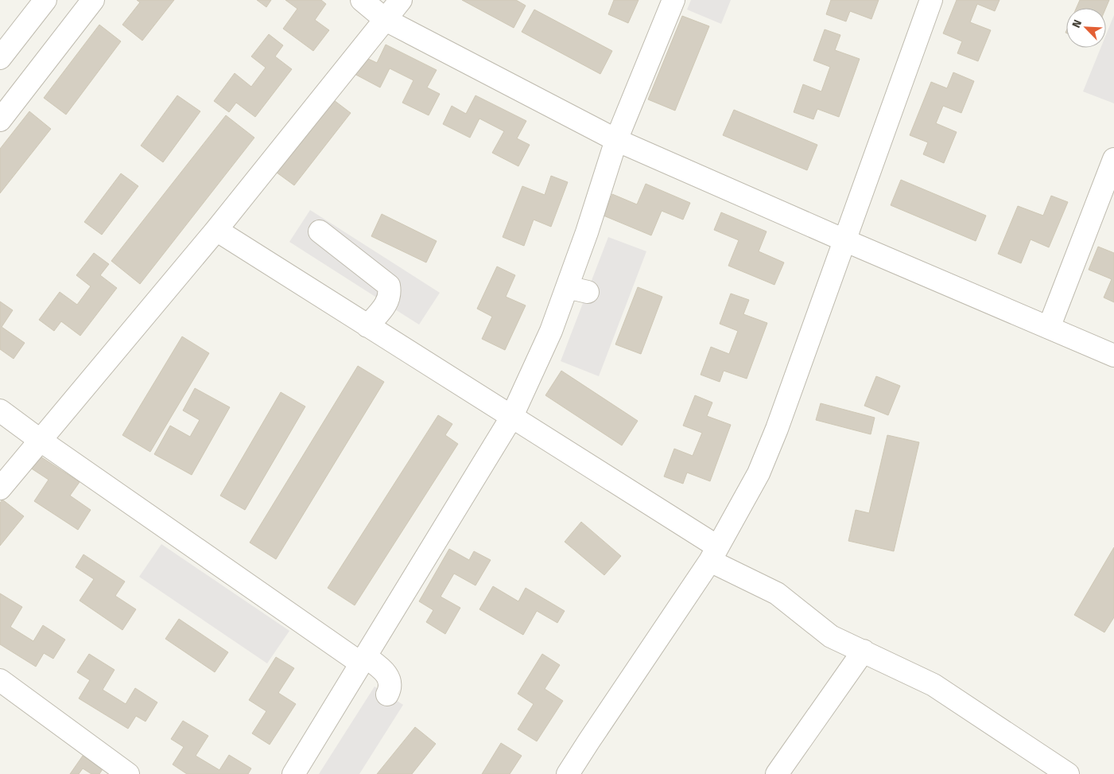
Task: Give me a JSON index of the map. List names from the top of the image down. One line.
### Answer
{"north":"top left"}
